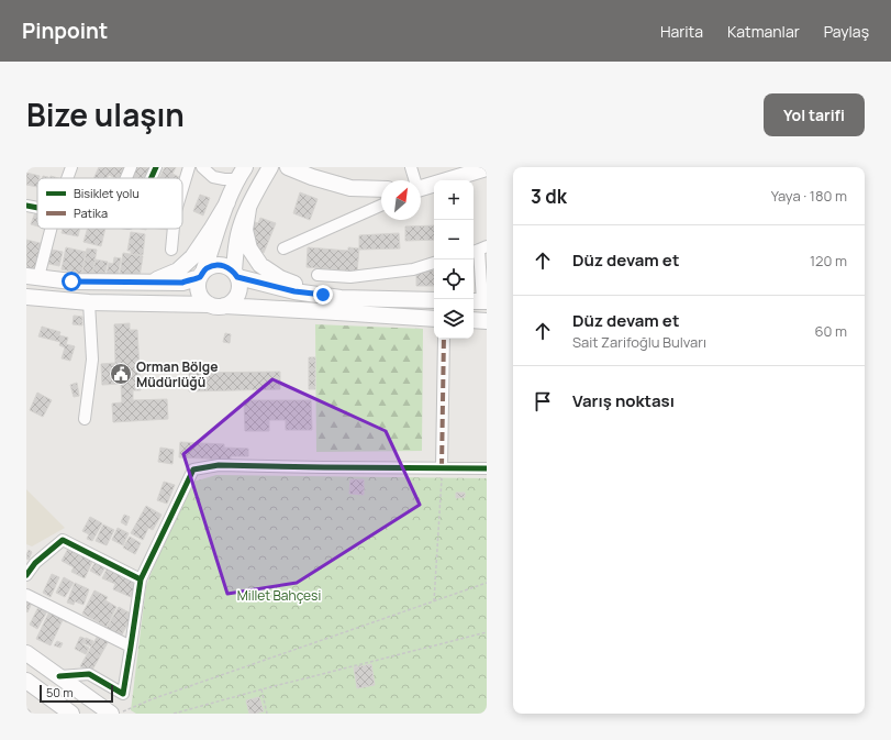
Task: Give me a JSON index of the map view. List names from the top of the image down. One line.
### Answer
{"parks":["Millet Bahçesi"],"places":{"public building":["Orman Bölge Müdürlüğü"]},"legend":["Bisiklet yolu","Patika"],"scale_bar":"50 m","north":"top right","page":{"header":"Pinpoint","nav":["Harita","Katmanlar","Paylaş"],"title":"Bize ulaşın","buttons":"Yol tarifi","heading":["3 dk","Yaya · 180 m"],"map_buttons":["+","−"],"list":[["Düz devam et","120 m"],["Düz devam et","Sait Zarifoğlu Bulvarı","60 m"],"Varış noktası"],"scale":"50 m"}}
